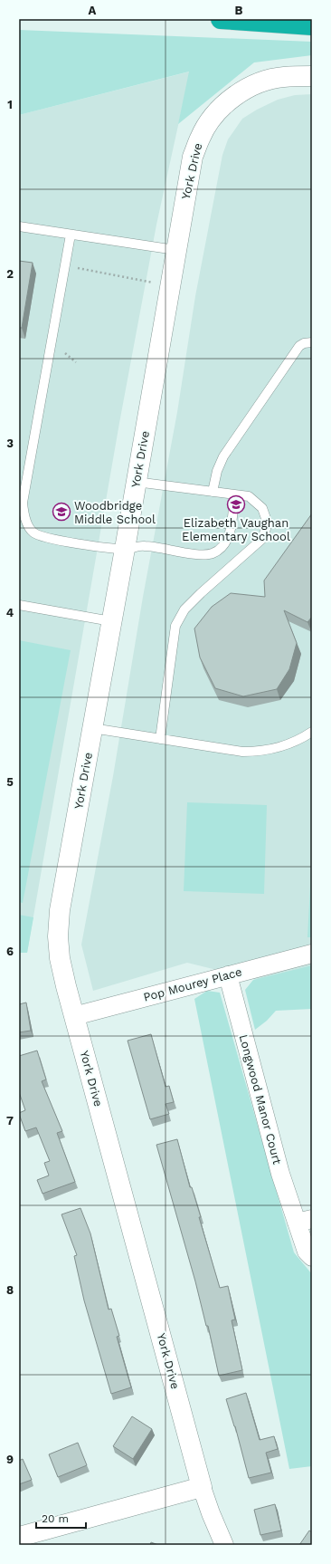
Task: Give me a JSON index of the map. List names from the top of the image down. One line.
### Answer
{"streets":{"street":["York Drive","Pop Mourey Place","Longwood Manor Court"]},"crossings":[["York Drive","Pop Mourey Place"],["Pop Mourey Place","Longwood Manor Court"]],"places":{"school or university":["Elizabeth Vaughan Elementary School","Woodbridge Middle School"]},"scale_bar":"20 m","grid":{"columns":["A","B"],"rows":["1","2","3","4","5","6","7","8","9"]}}
